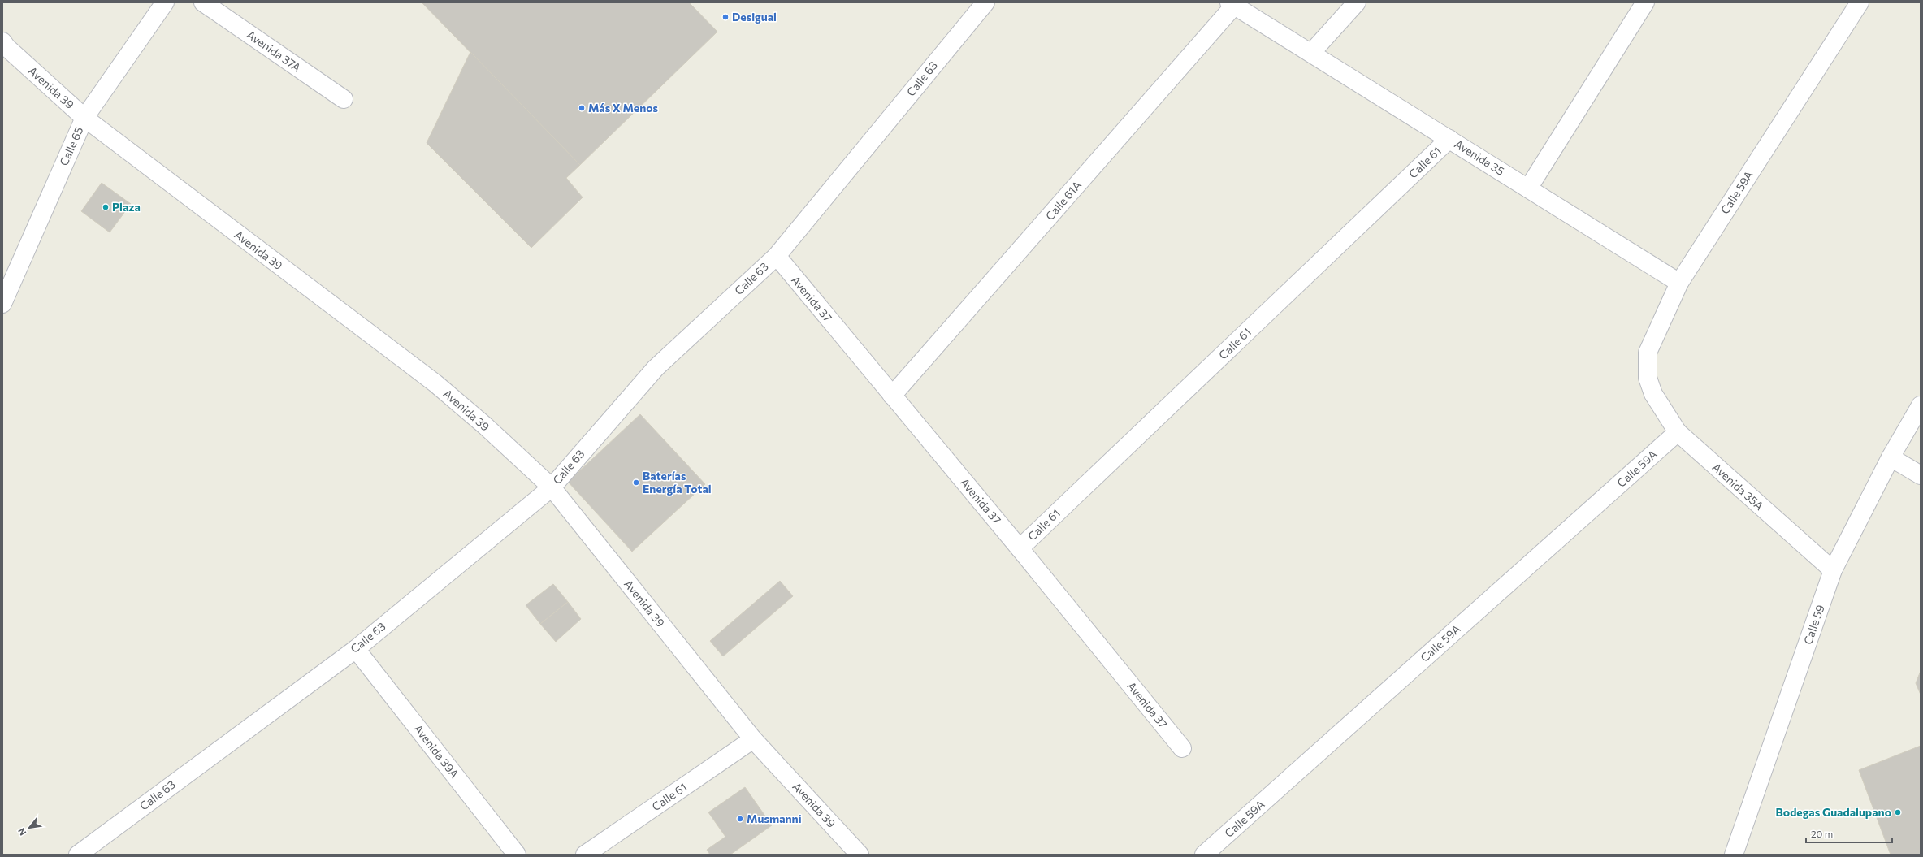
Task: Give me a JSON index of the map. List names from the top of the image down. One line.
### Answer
{"streets":{"street":["Avenida 37A","Calle 63","Avenida 39","Calle 65","Avenida 35","Calle 61","Calle 59A","Calle 61A","Avenida 37","Avenida 35A","Calle 59","Avenida 39A"]},"crossings":[["Calle 63","Avenida 39"],["Calle 63","Avenida 37"],["Calle 63","Avenida 39A"],["Avenida 39","Calle 65"],["Avenida 39","Calle 61"],["Avenida 35","Calle 61"],["Avenida 35","Calle 59A"],["Avenida 35","Calle 61A"],["Calle 61","Avenida 37"],["Calle 59A","Avenida 35A"],["Calle 61A","Avenida 37"],["Avenida 35A","Calle 59"]],"places":["Desigual","Más X Menos","Plaza","Baterías Energía Total","Bodegas Guadalupano","Musmanni"],"scale_bar":"20 m","north":"bottom left"}
